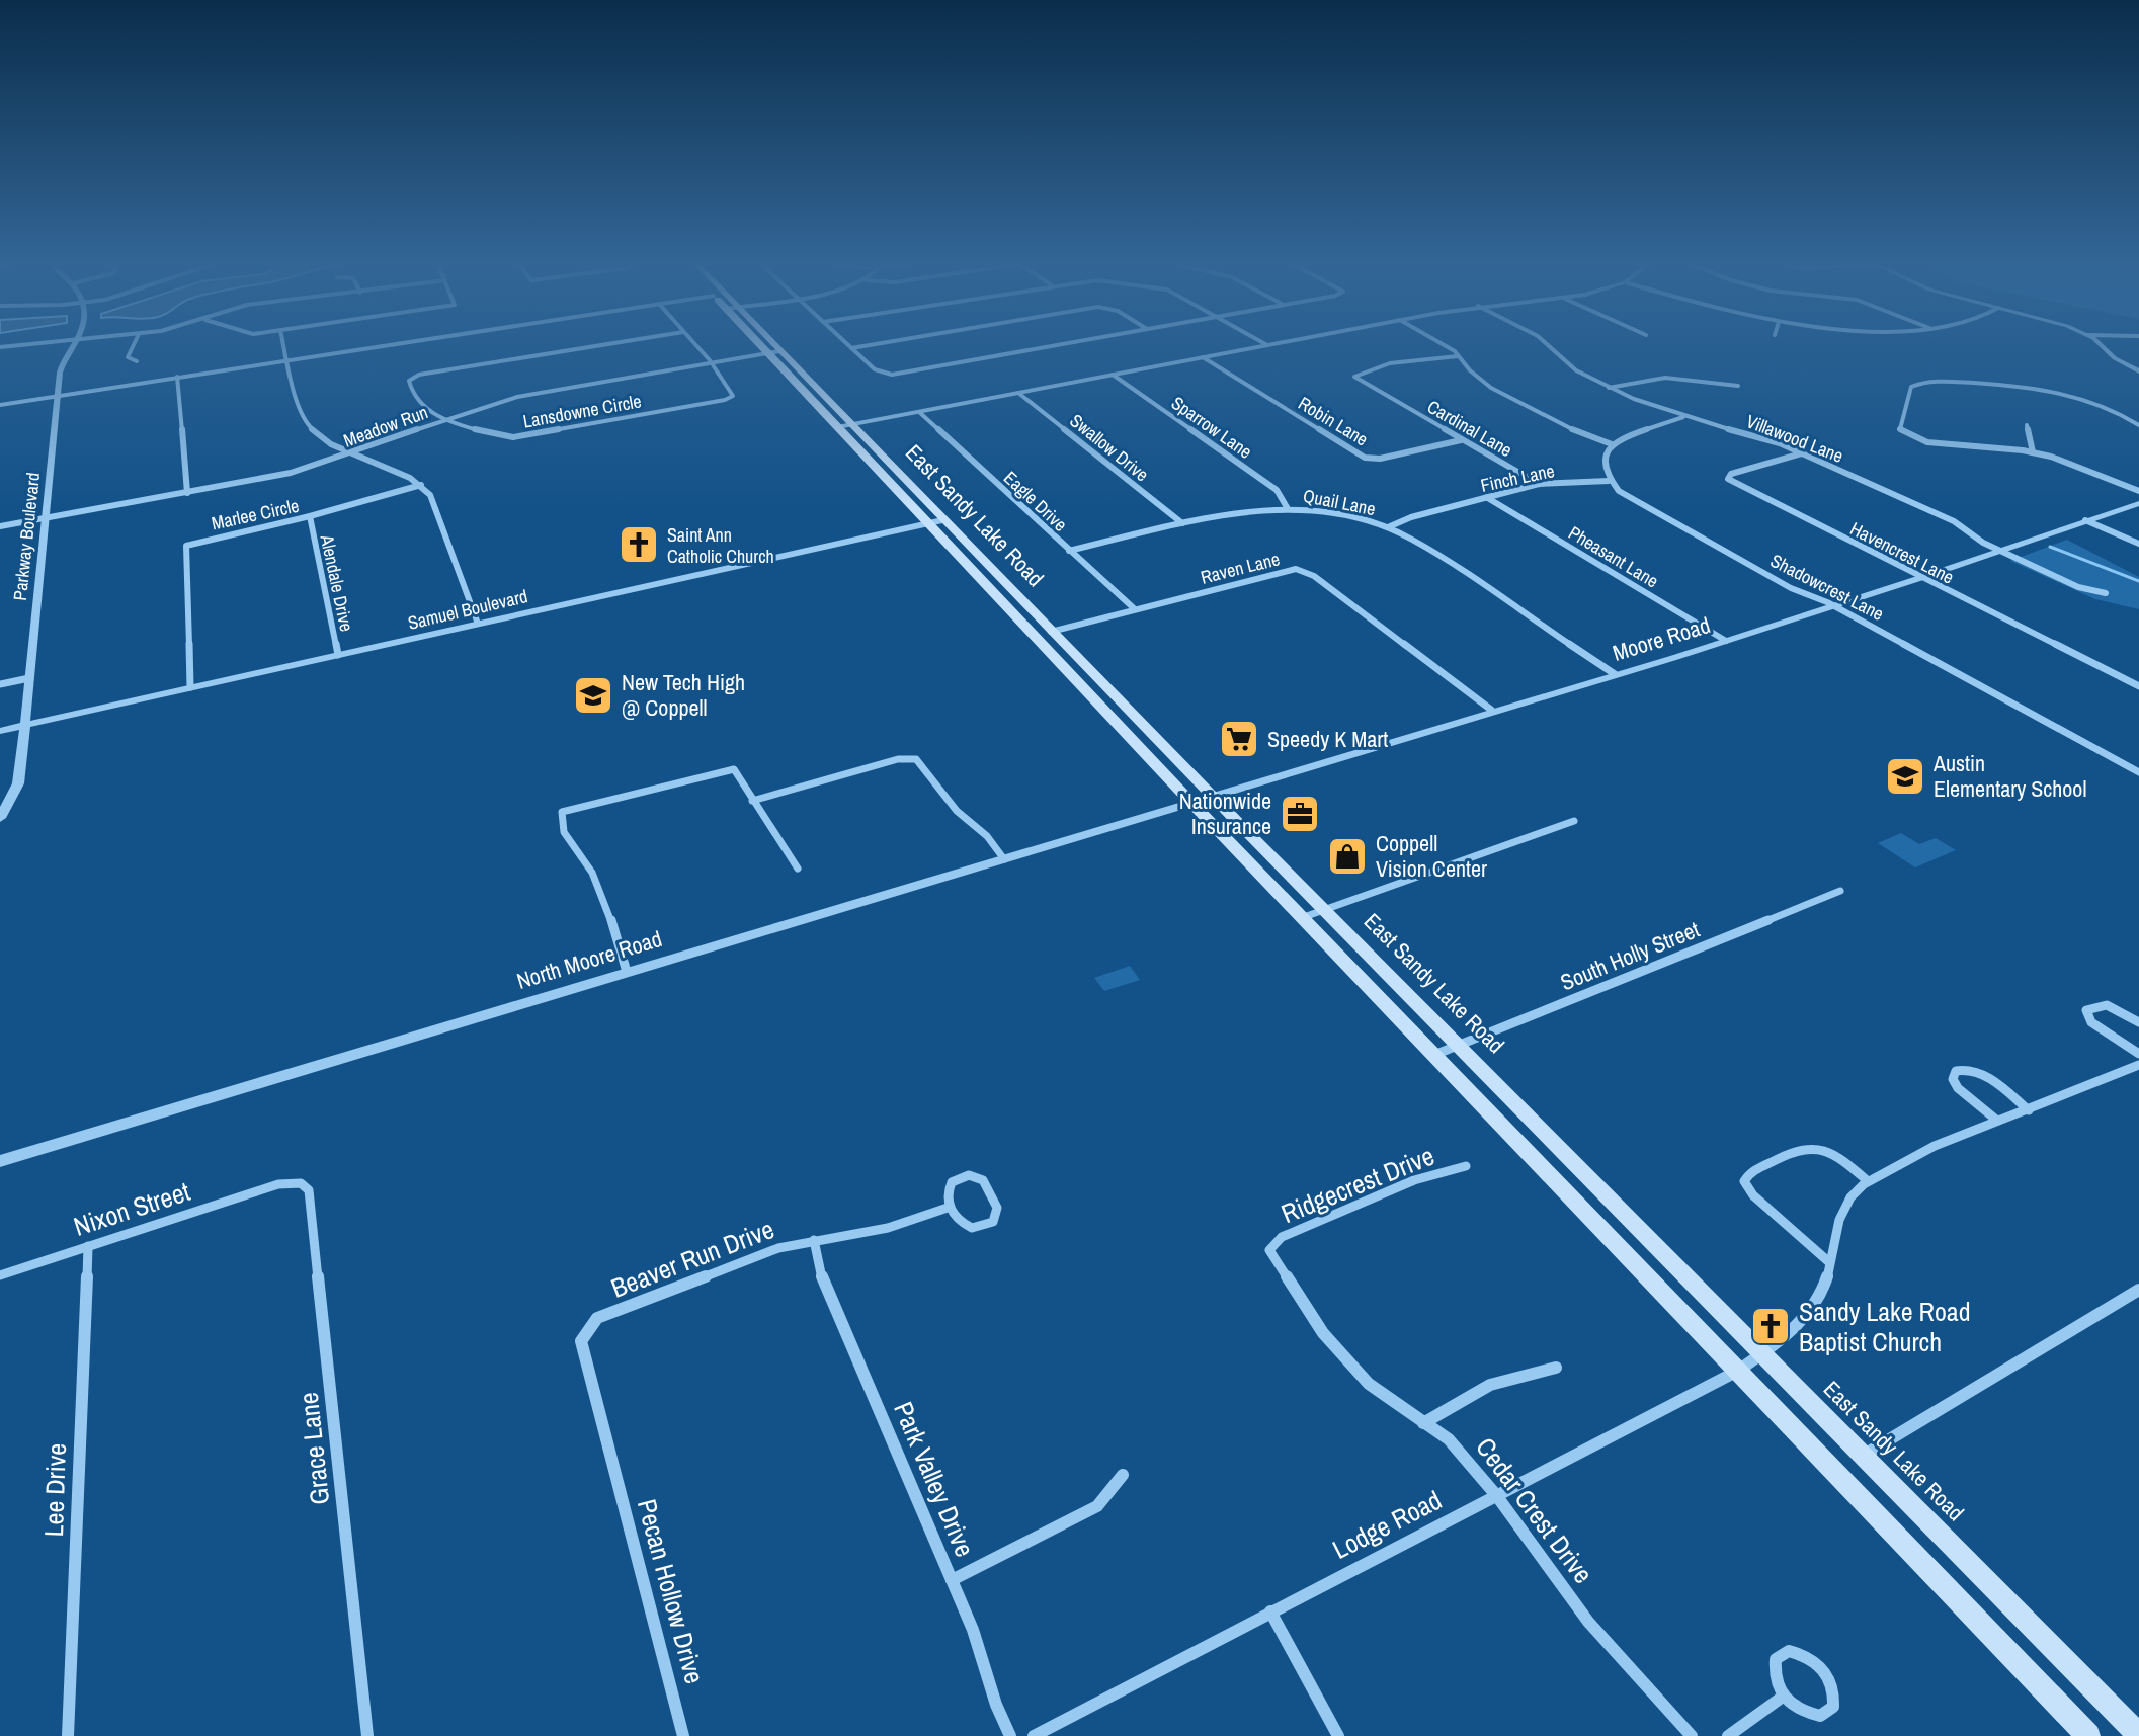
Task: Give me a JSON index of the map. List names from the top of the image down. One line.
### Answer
{"streets":{"main road":["East Sandy Lake Road"],"street":["Lansdowne Circle","Robin Lane","Meadow Run","Sparrow Lane","Cardinal Lane","Villawood Lane","Swallow Drive","Finch Lane","Eagle Drive","Quail Lane","Marlee Circle","Parkway Boulevard","Havencrest Lane","Pheasant Lane","Raven Lane","Alendale Drive","Shadowcrest Lane","Samuel Boulevard","Moore Road","South Holly Street","North Moore Road","Ridgecrest Drive","Nixon Street","Beaver Run Drive","Grace Lane","Park Valley Drive","Lee Drive","Cedar Crest Drive","Lodge Road","Pecan Hollow Drive"]},"crossings":[["Lansdowne Circle","Meadow Run"],["Robin Lane","Cardinal Lane"],["Meadow Run","East Sandy Lake Road"],["Meadow Run","Parkway Boulevard"],["Sparrow Lane","Quail Lane"],["Cardinal Lane","Finch Lane"],["Villawood Lane","Havencrest Lane"],["Villawood Lane","Moore Road"],["Swallow Drive","Quail Lane"],["Finch Lane","Quail Lane"],["Finch Lane","Pheasant Lane"],["Finch Lane","Shadowcrest Lane"],["Eagle Drive","Quail Lane"],["Eagle Drive","Raven Lane"],["Quail Lane","Moore Road"],["Marlee Circle","Alendale Drive"],["Marlee Circle","Samuel Boulevard"],["East Sandy Lake Road","Raven Lane"],["East Sandy Lake Road","Samuel Boulevard"],["East Sandy Lake Road","Moore Road"],["East Sandy Lake Road","South Holly Street"],["East Sandy Lake Road","North Moore Road"],["East Sandy Lake Road","Lodge Road"],["Parkway Boulevard","Samuel Boulevard"],["Havencrest Lane","Moore Road"],["Pheasant Lane","Moore Road"],["Raven Lane","Moore Road"],["Alendale Drive","Samuel Boulevard"],["Shadowcrest Lane","Moore Road"],["Moore Road","North Moore Road"],["Ridgecrest Drive","Cedar Crest Drive"],["Nixon Street","Grace Lane"],["Nixon Street","Lee Drive"],["Beaver Run Drive","Park Valley Drive"],["Beaver Run Drive","Pecan Hollow Drive"],["Cedar Crest Drive","Lodge Road"]],"places":{"church":["Saint Ann Catholic Church","Sandy Lake Road Baptist Church"],"school or university":["New Tech High @ Coppell","Austin Elementary School"],"supermarket":["Speedy K Mart"],"office":["Nationwide Insurance"],"shop":["Coppell Vision Center"]}}
